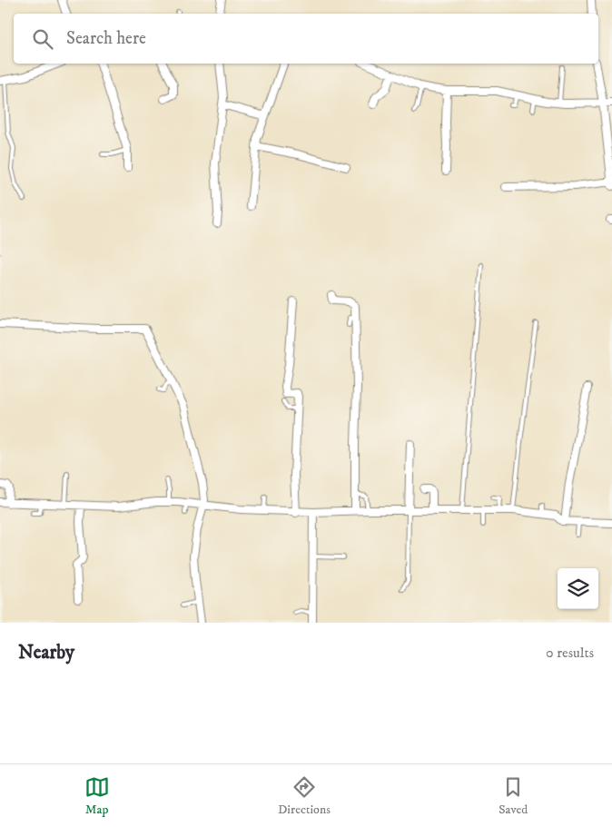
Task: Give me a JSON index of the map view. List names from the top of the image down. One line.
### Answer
{"page":{"search":"Search here","heading":["Nearby","0 results"],"nav":["Map","Directions","Saved"]}}
